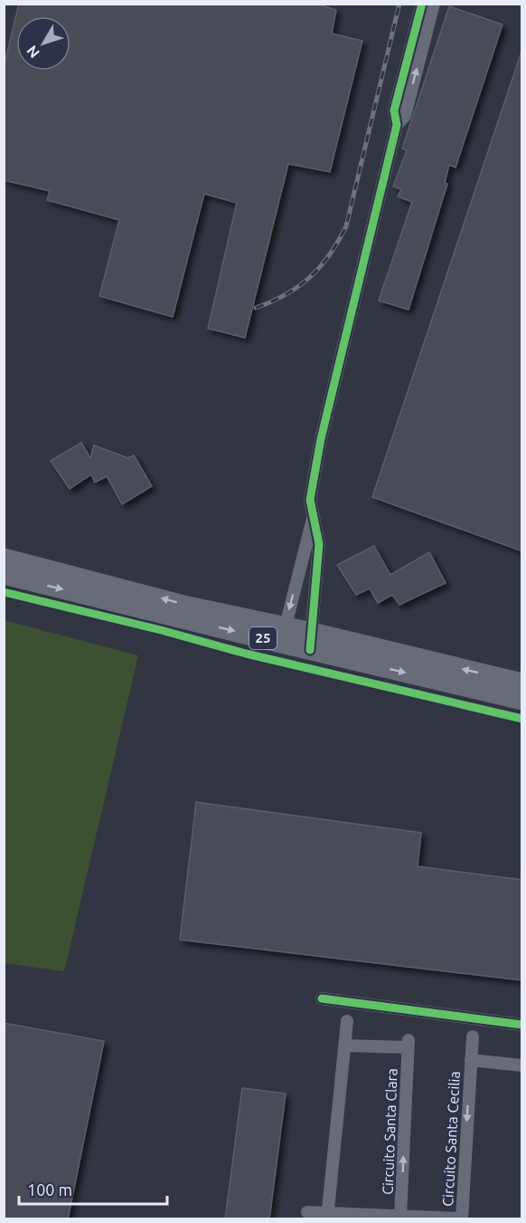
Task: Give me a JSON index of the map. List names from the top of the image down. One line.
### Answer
{"streets":{"main road":["25"],"street":["Circuito Santa Clara","Circuito Santa Cecilia"]},"one_way":["Circuito Santa Cecilia"],"scale_bar":"100 m","north":"bottom left"}
